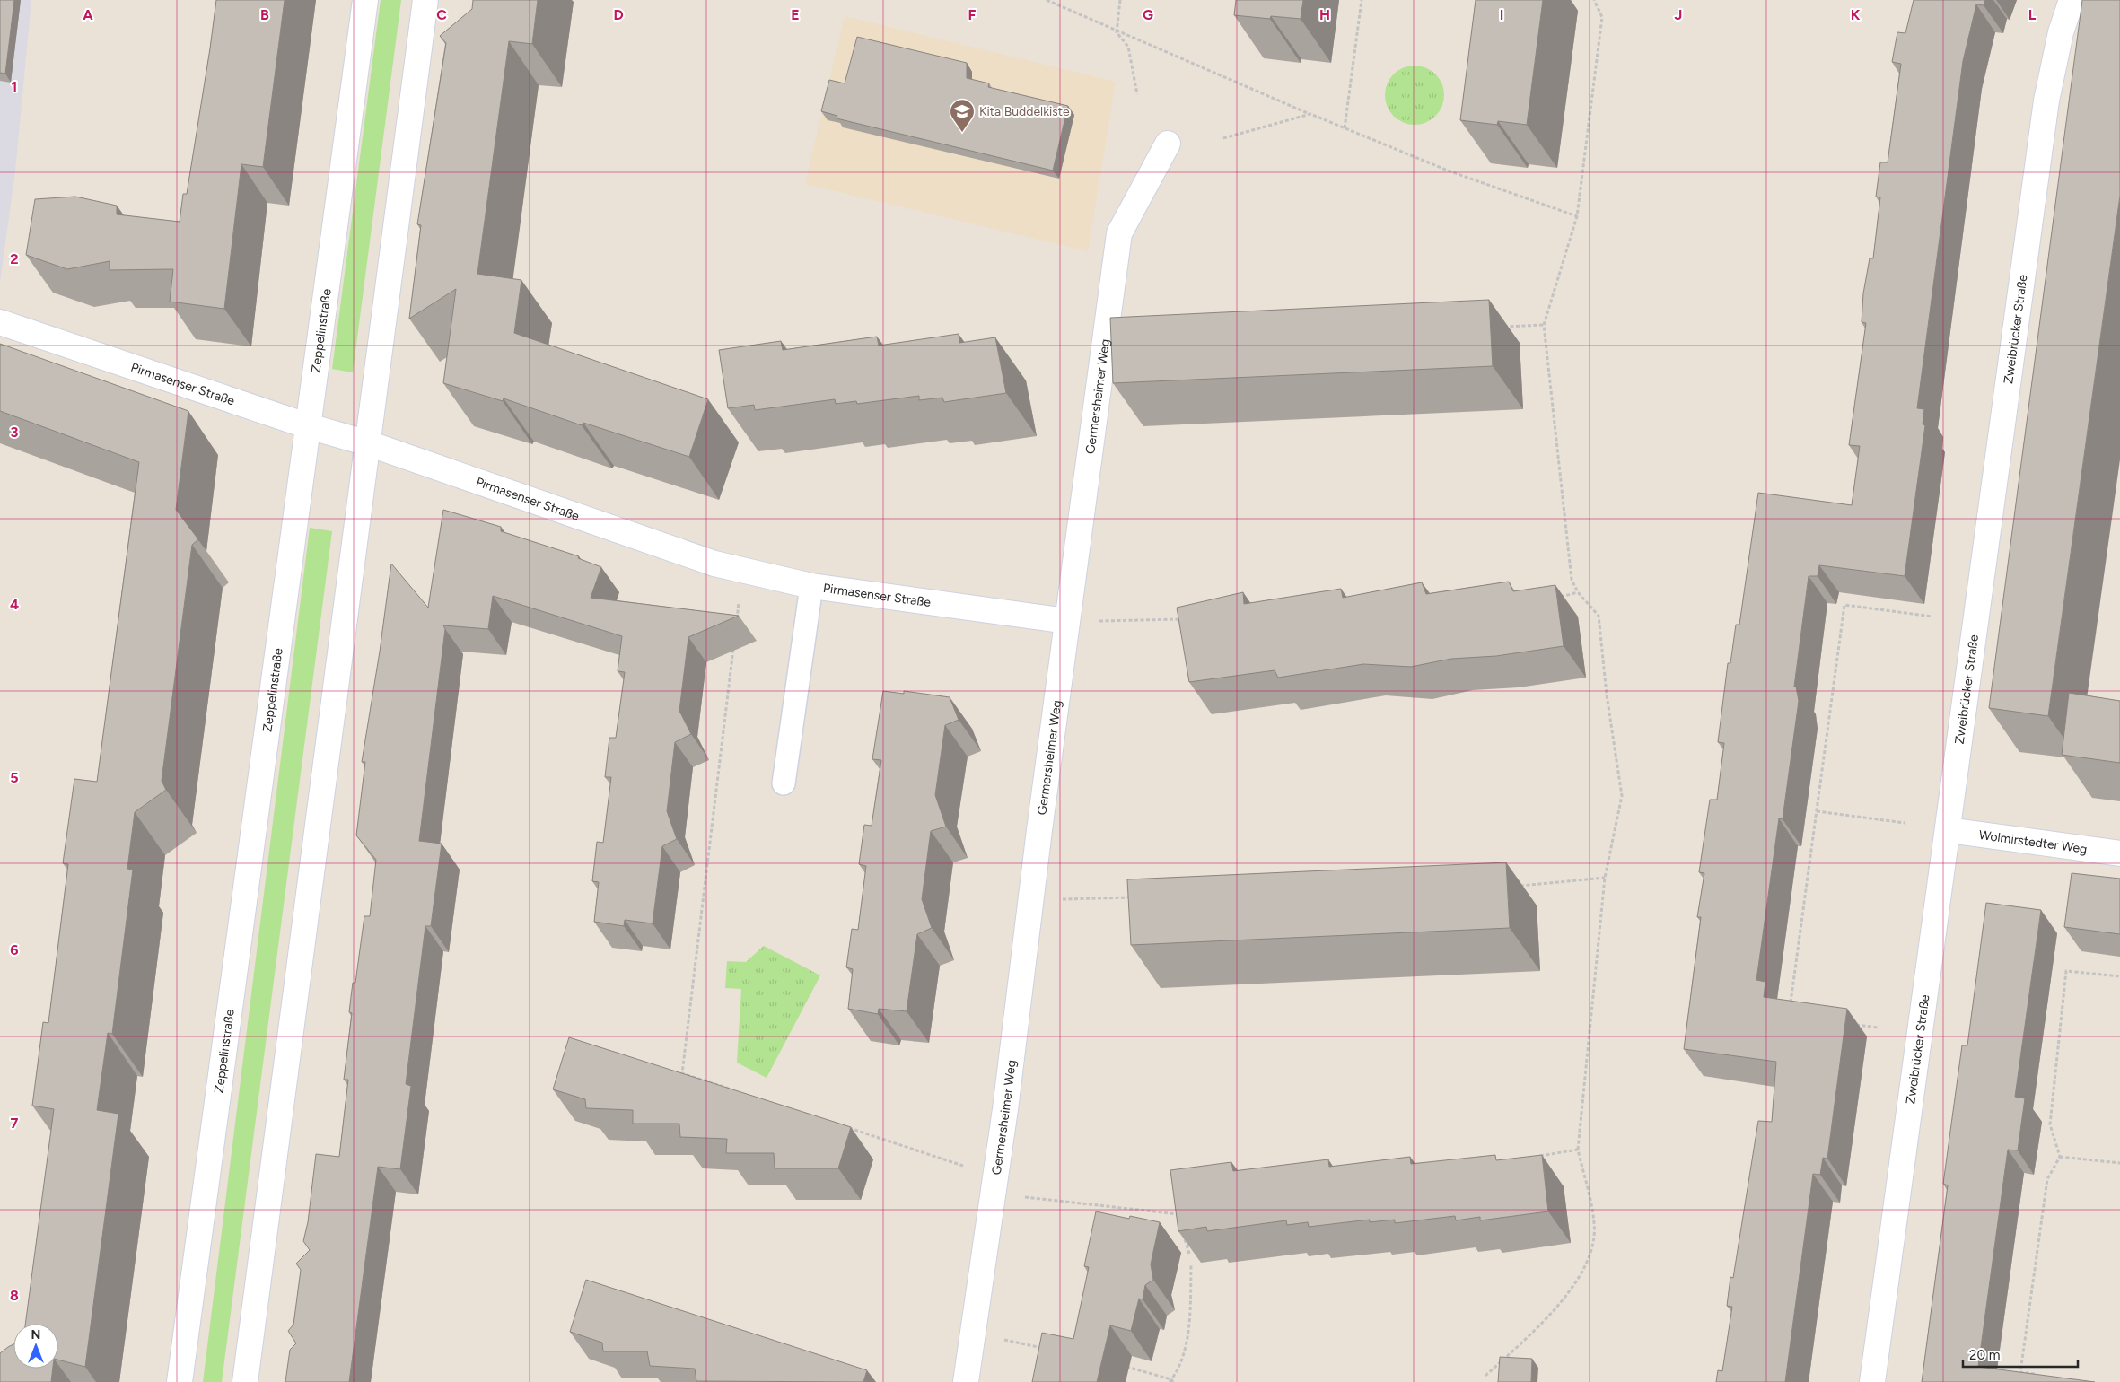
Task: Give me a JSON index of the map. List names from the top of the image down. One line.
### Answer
{"streets":{"street":["Zweibrücker Straße","Zeppelinstraße","Pirmasenser Straße","Germersheimer Weg","Wolmirstedter Weg"]},"crossings":[["Zweibrücker Straße","Wolmirstedter Weg"],["Zeppelinstraße","Pirmasenser Straße"],["Pirmasenser Straße","Germersheimer Weg"]],"places":{"school or university":["Kita Buddelkiste"]},"scale_bar":"20 m","north":"top","grid":{"columns":["A","B","C","D","E","F","G","H","I","J","K","L"],"rows":["1","2","3","4","5","6","7","8"]}}
